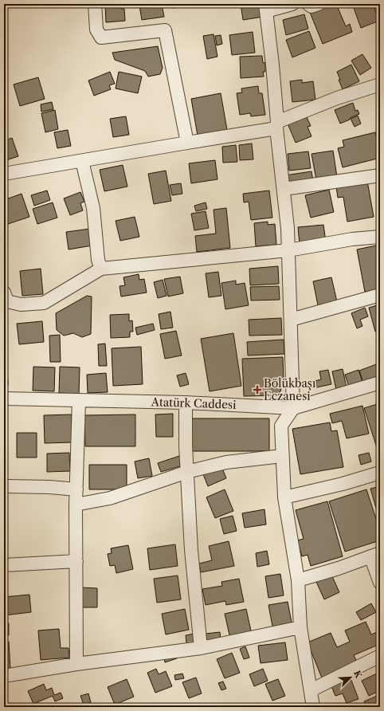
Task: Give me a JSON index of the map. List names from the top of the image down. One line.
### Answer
{"streets":{"street":["Atatürk Caddesi"]},"places":{"health":["Bölükbaşı Eczanesi"]},"north":"top right"}
